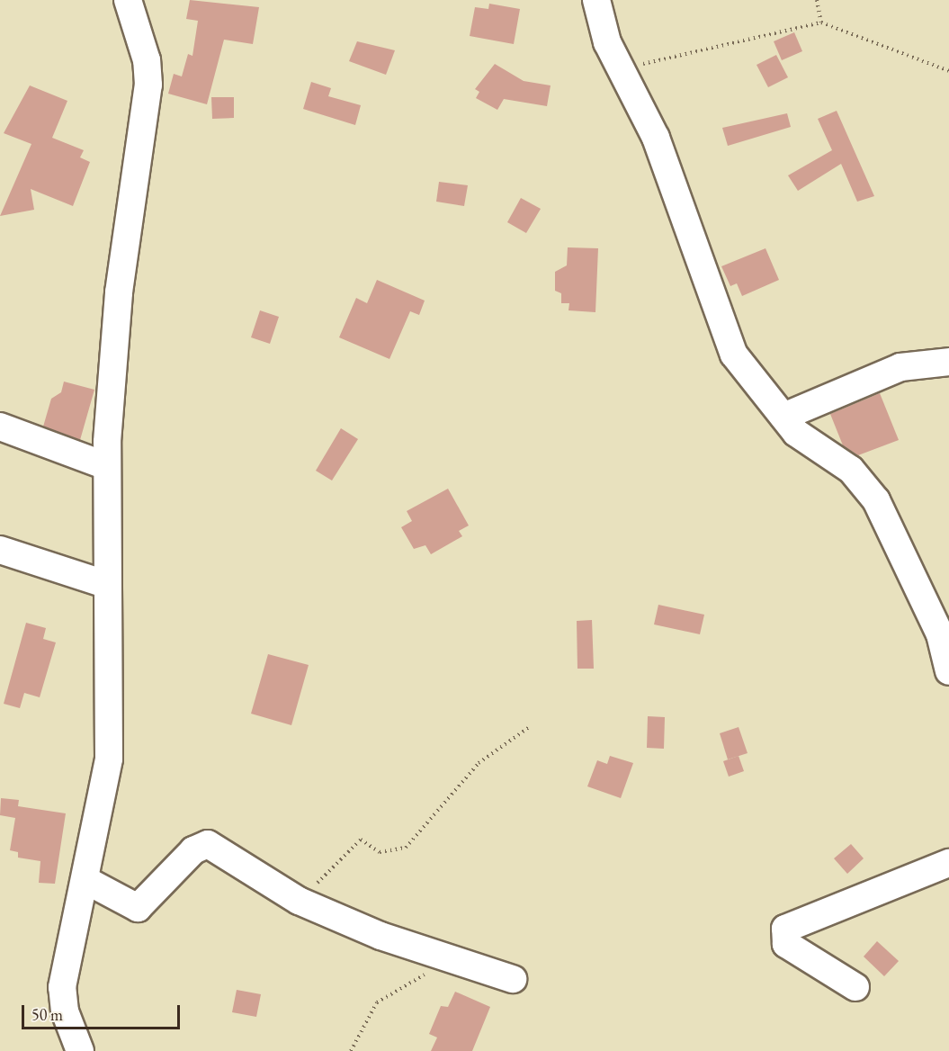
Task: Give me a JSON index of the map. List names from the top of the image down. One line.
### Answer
{"scale_bar":"50 m"}
